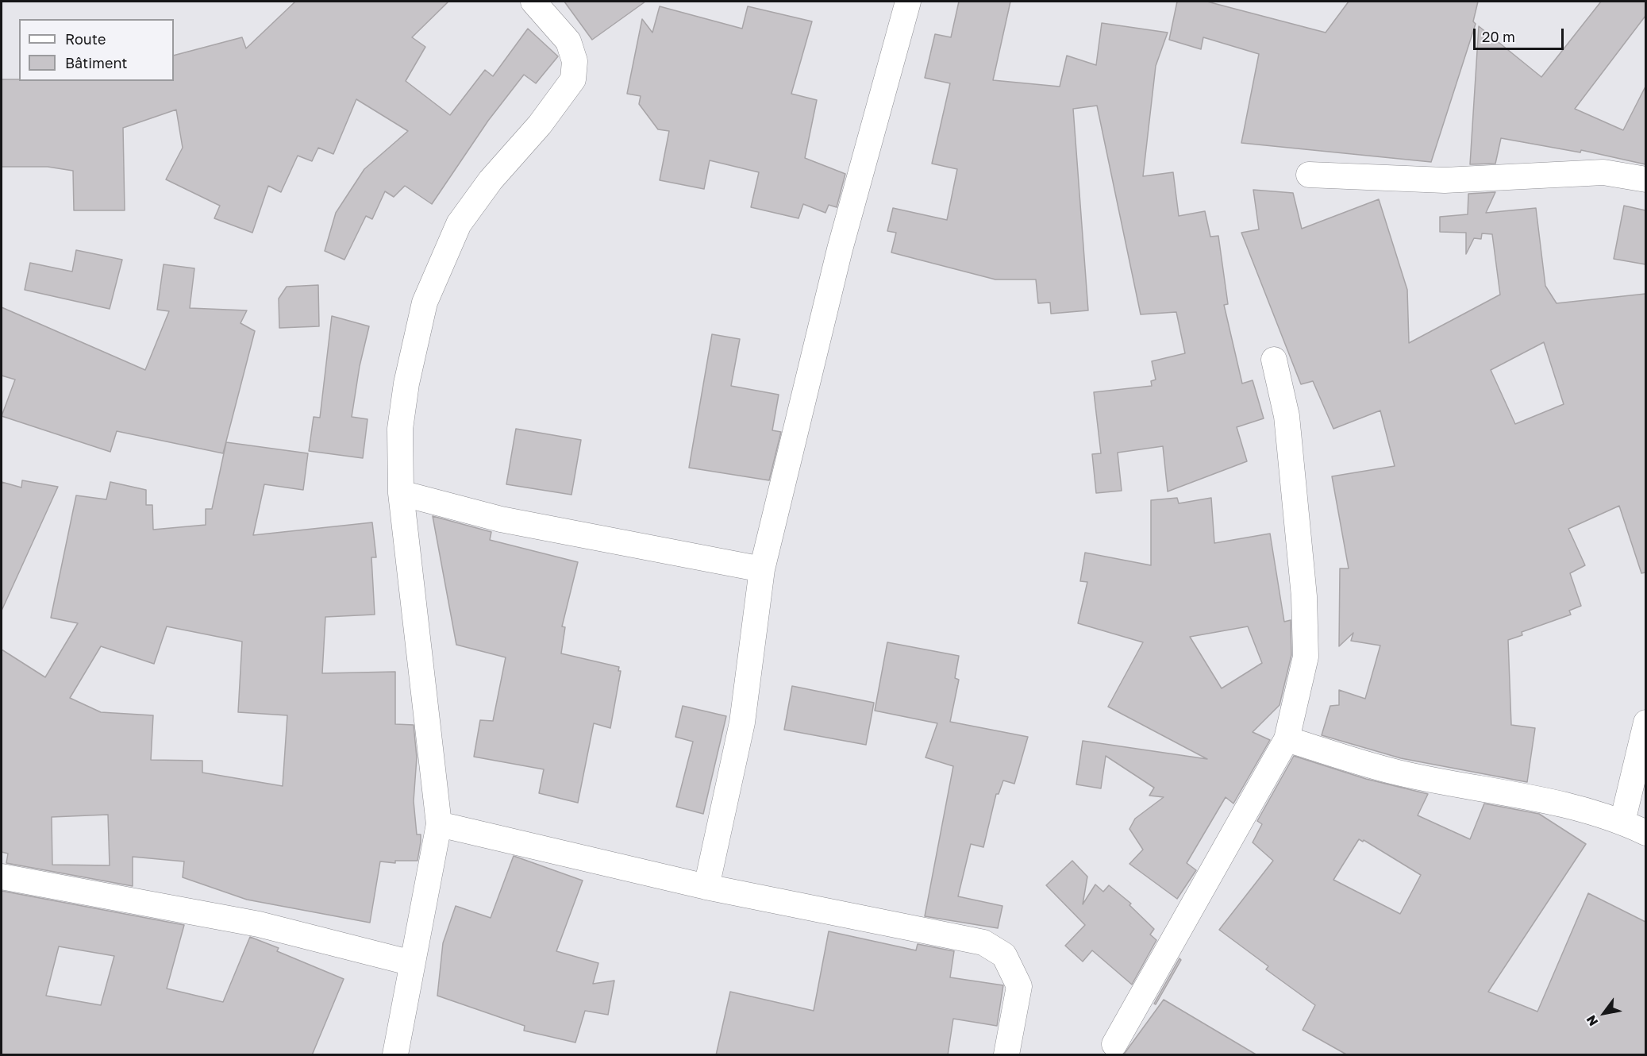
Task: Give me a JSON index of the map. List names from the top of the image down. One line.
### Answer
{"legend":["Route","Bâtiment"],"scale_bar":"20 m","north":"bottom left"}
